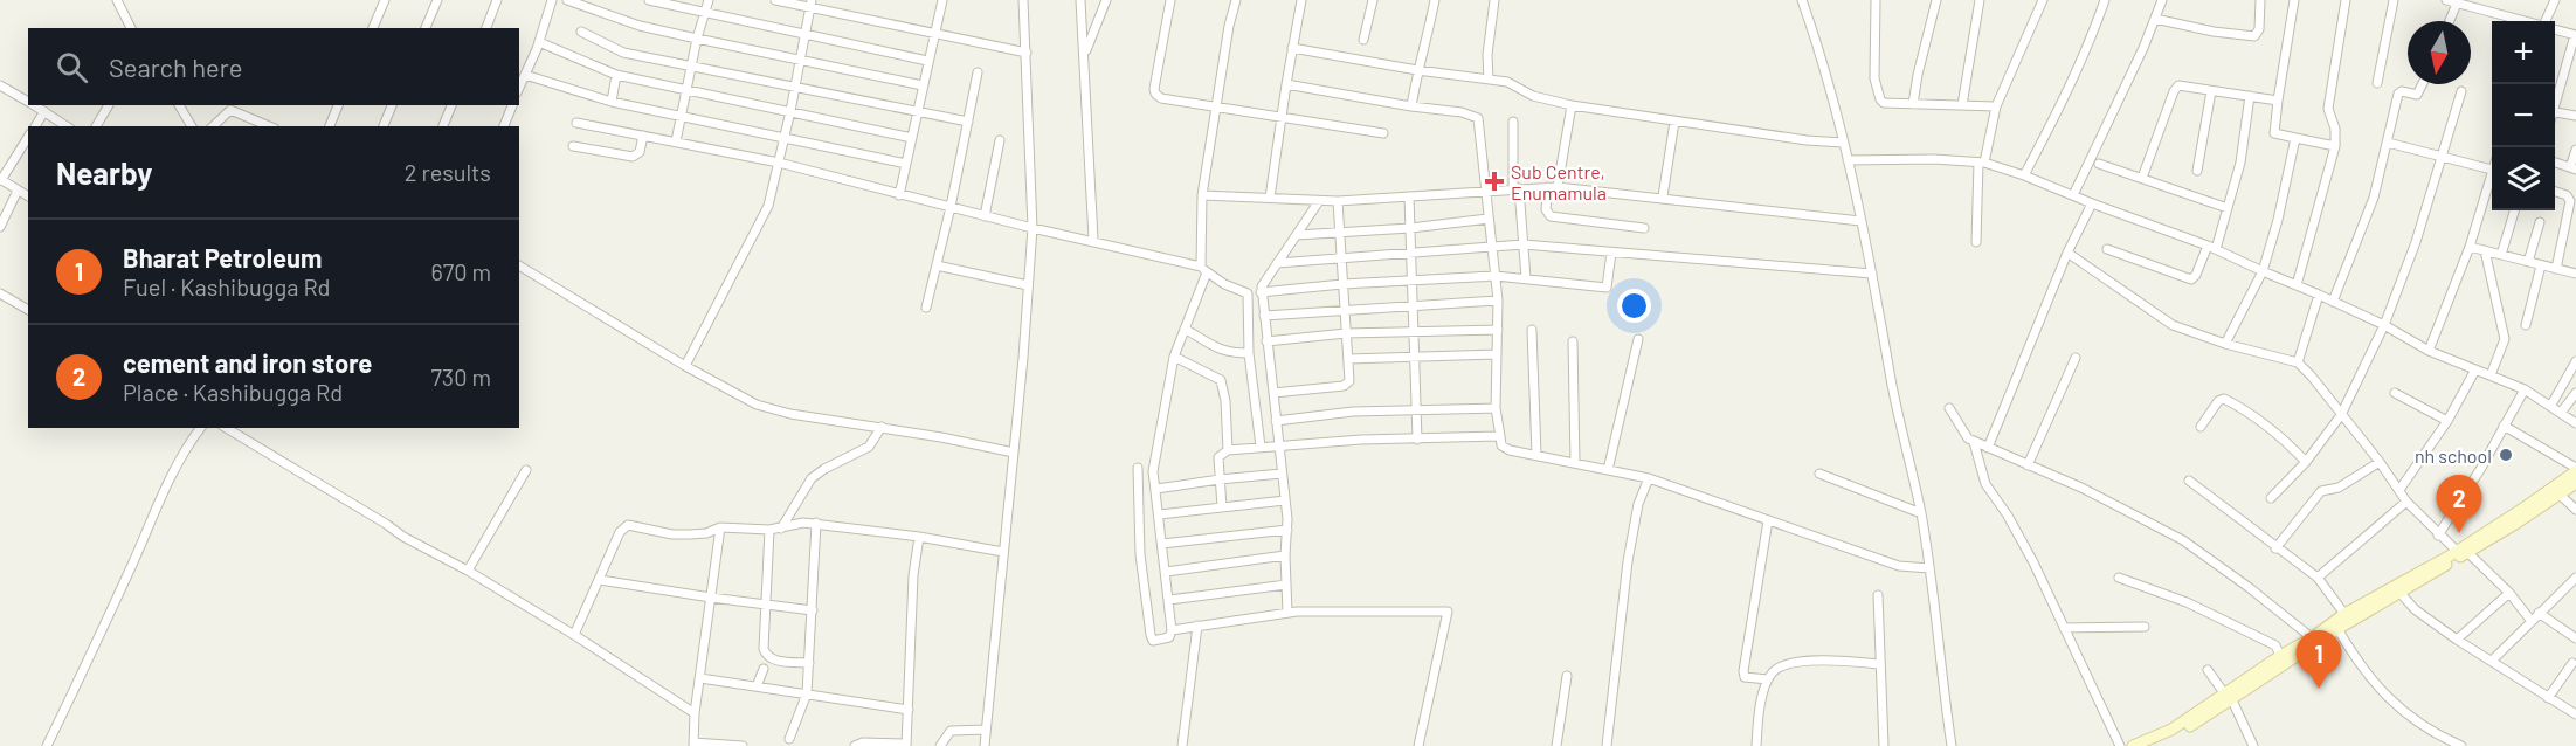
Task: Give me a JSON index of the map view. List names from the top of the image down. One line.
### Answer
{"places":{"health":["Sub Centre, Enumamula"],"other":["nh school"]},"north":"bottom","page":{"map_buttons":["+","−"],"search":"Search here","heading":["Nearby","2 results"],"list":[{"mark":"1","name":"Bharat Petroleum","note":"Fuel · Kashibugga Rd","value":"670 m"},{"mark":"2","name":"cement and iron store","note":"Place · Kashibugga Rd","value":"730 m"}],"pins":["2","1"]}}
